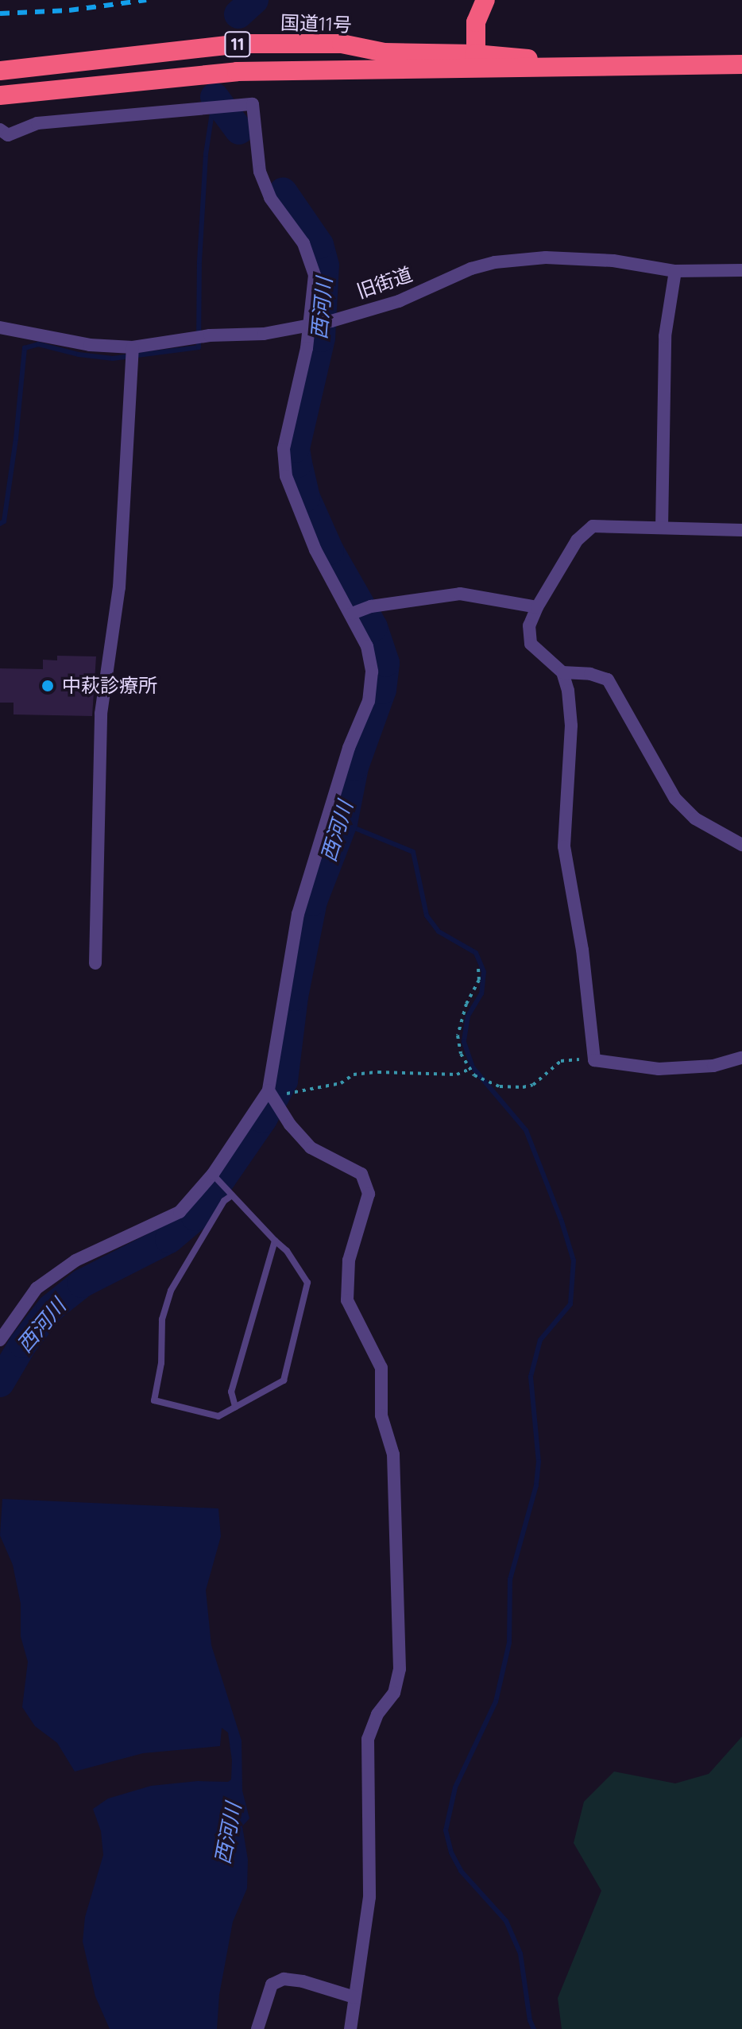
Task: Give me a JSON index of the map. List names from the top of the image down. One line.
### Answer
{"streets":{"highway":["国道11号","11"],"street":["旧街道"]},"water":["西河川"],"places":["中萩診療所"]}
